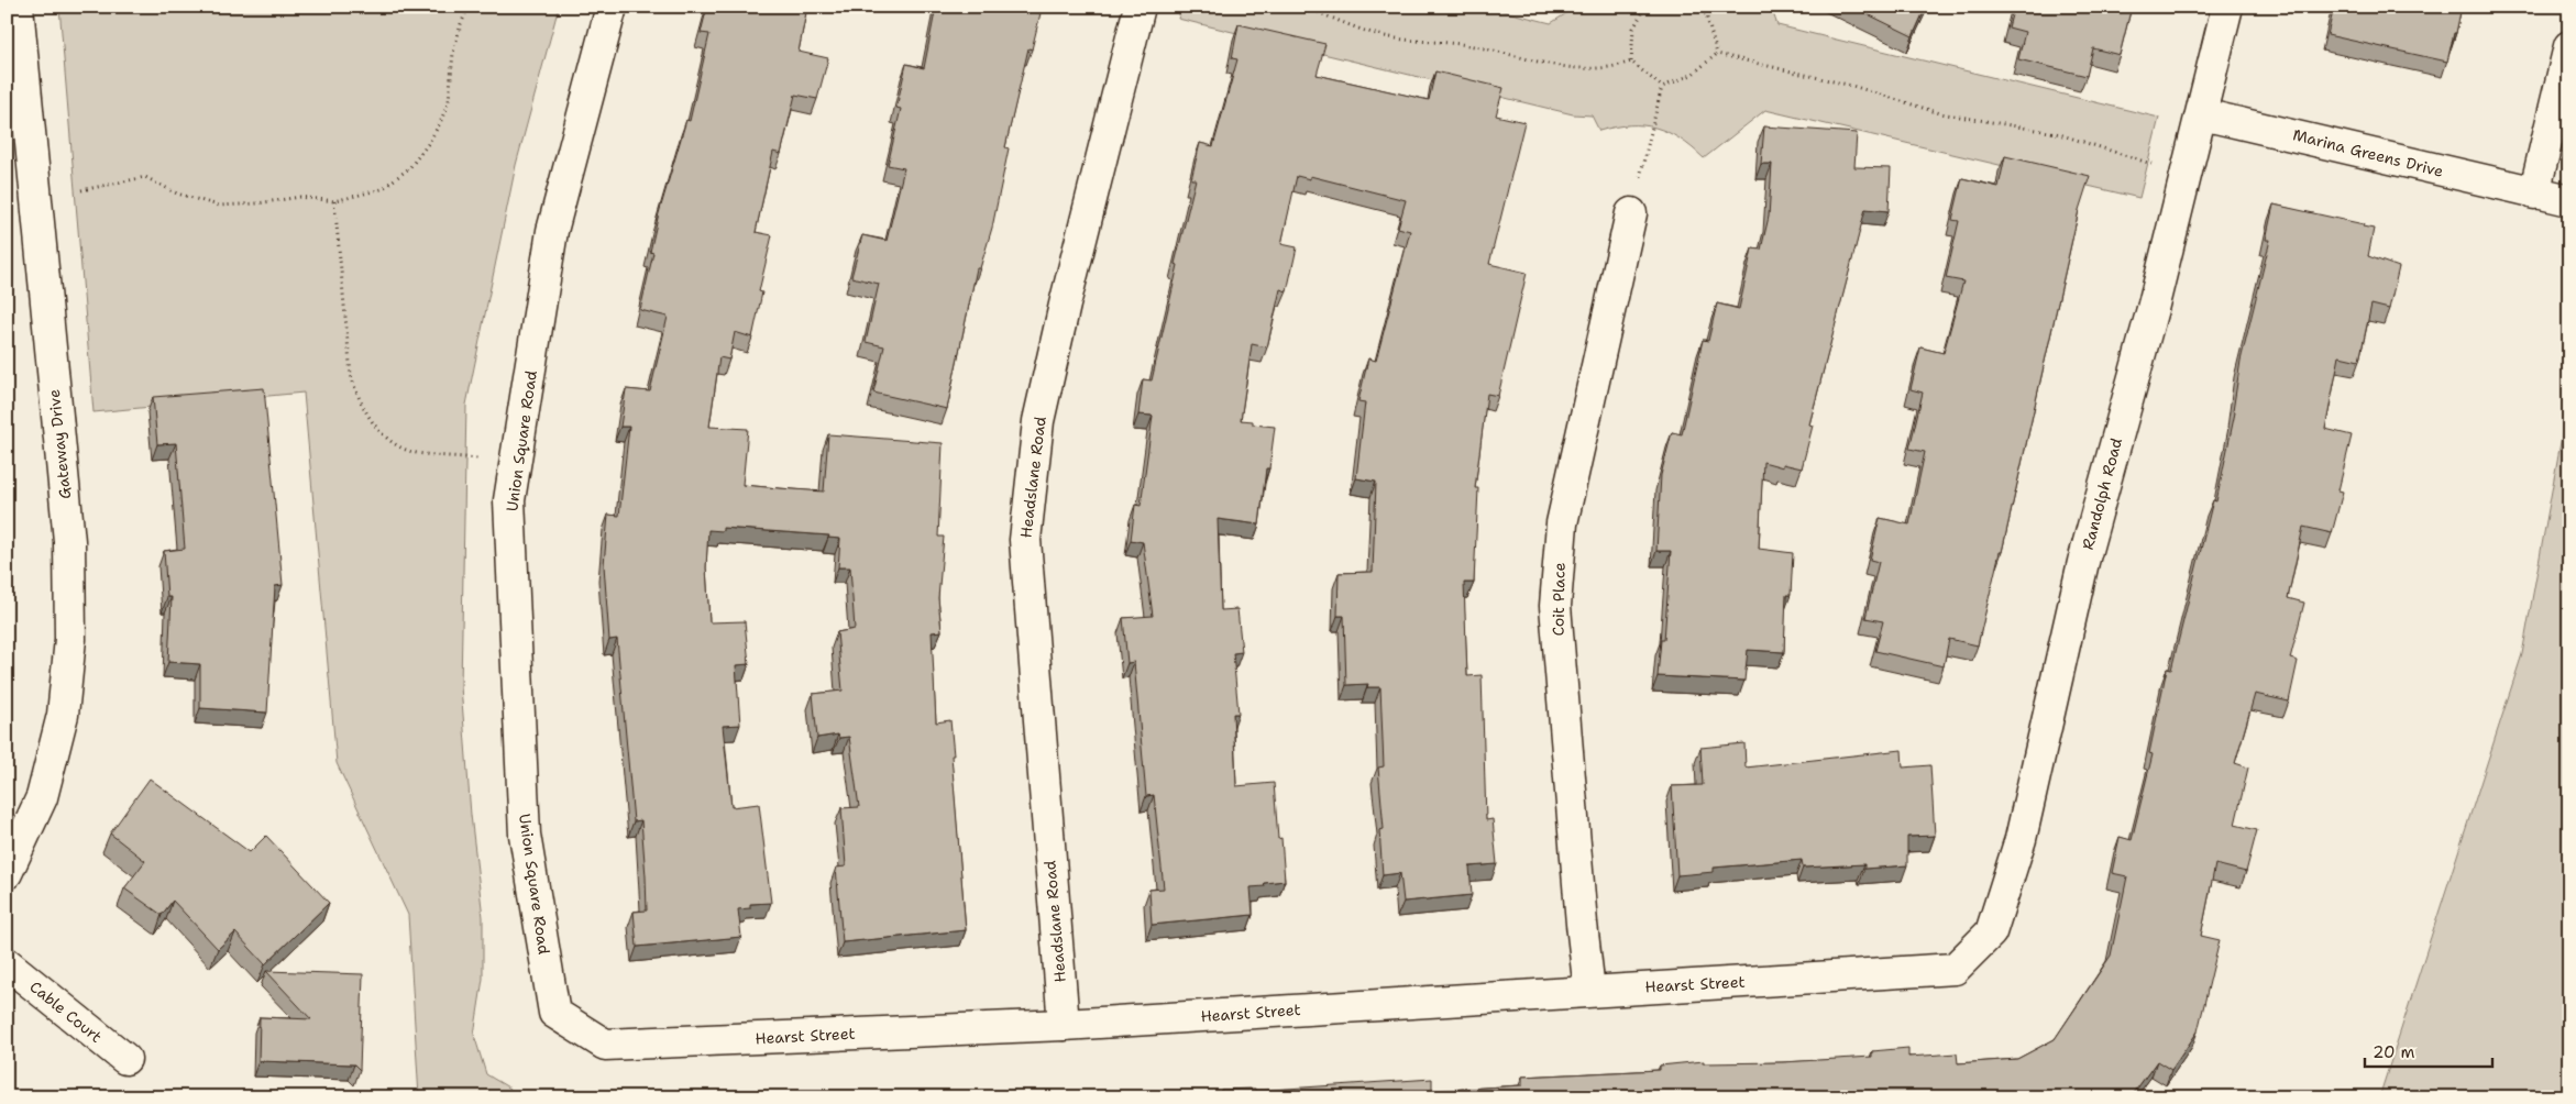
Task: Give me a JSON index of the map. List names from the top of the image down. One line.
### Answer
{"streets":{"street":["Marina Greens Drive","Union Square Road","Gateway Drive","Headslane Road","Randolph Road","Coit Place","Hearst Street","Cable Court"]},"crossings":[["Marina Greens Drive","Randolph Road"],["Union Square Road","Hearst Street"],["Headslane Road","Hearst Street"],["Randolph Road","Hearst Street"],["Coit Place","Hearst Street"]],"scale_bar":"20 m"}
